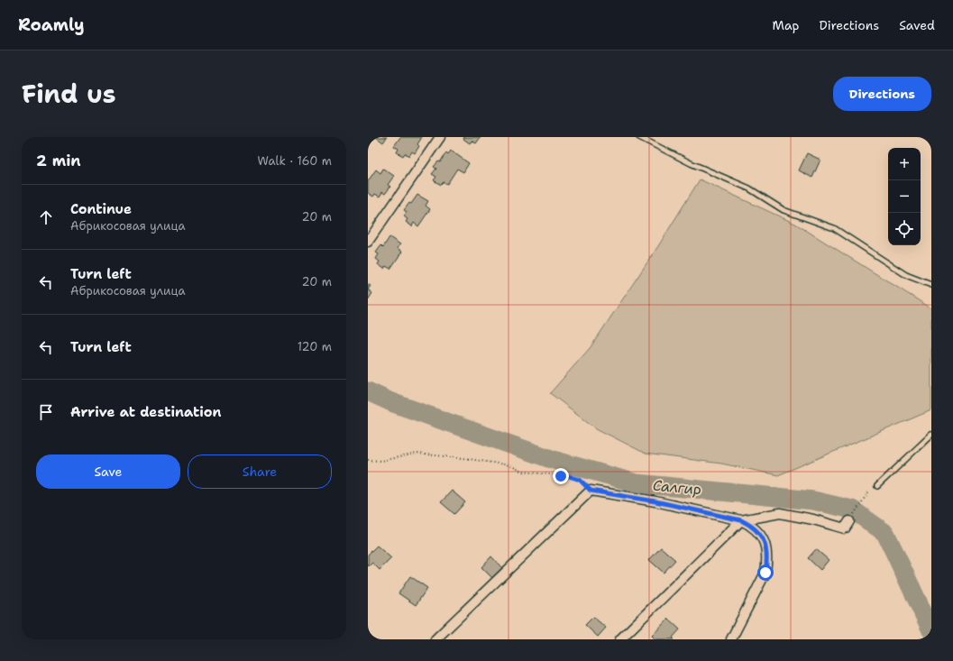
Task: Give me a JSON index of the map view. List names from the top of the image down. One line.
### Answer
{"water":["Салгир"],"page":{"header":"Roamly","nav":["Map","Directions","Saved"],"title":"Find us","buttons":["Directions",["Save","Share"]],"heading":["2 min","Walk · 160 m"],"map_buttons":["+","−"],"list":[["Continue","Абрикосовая улица","20 m"],["Turn left","Абрикосовая улица","20 m"],["Turn left","120 m"],"Arrive at destination"]}}
